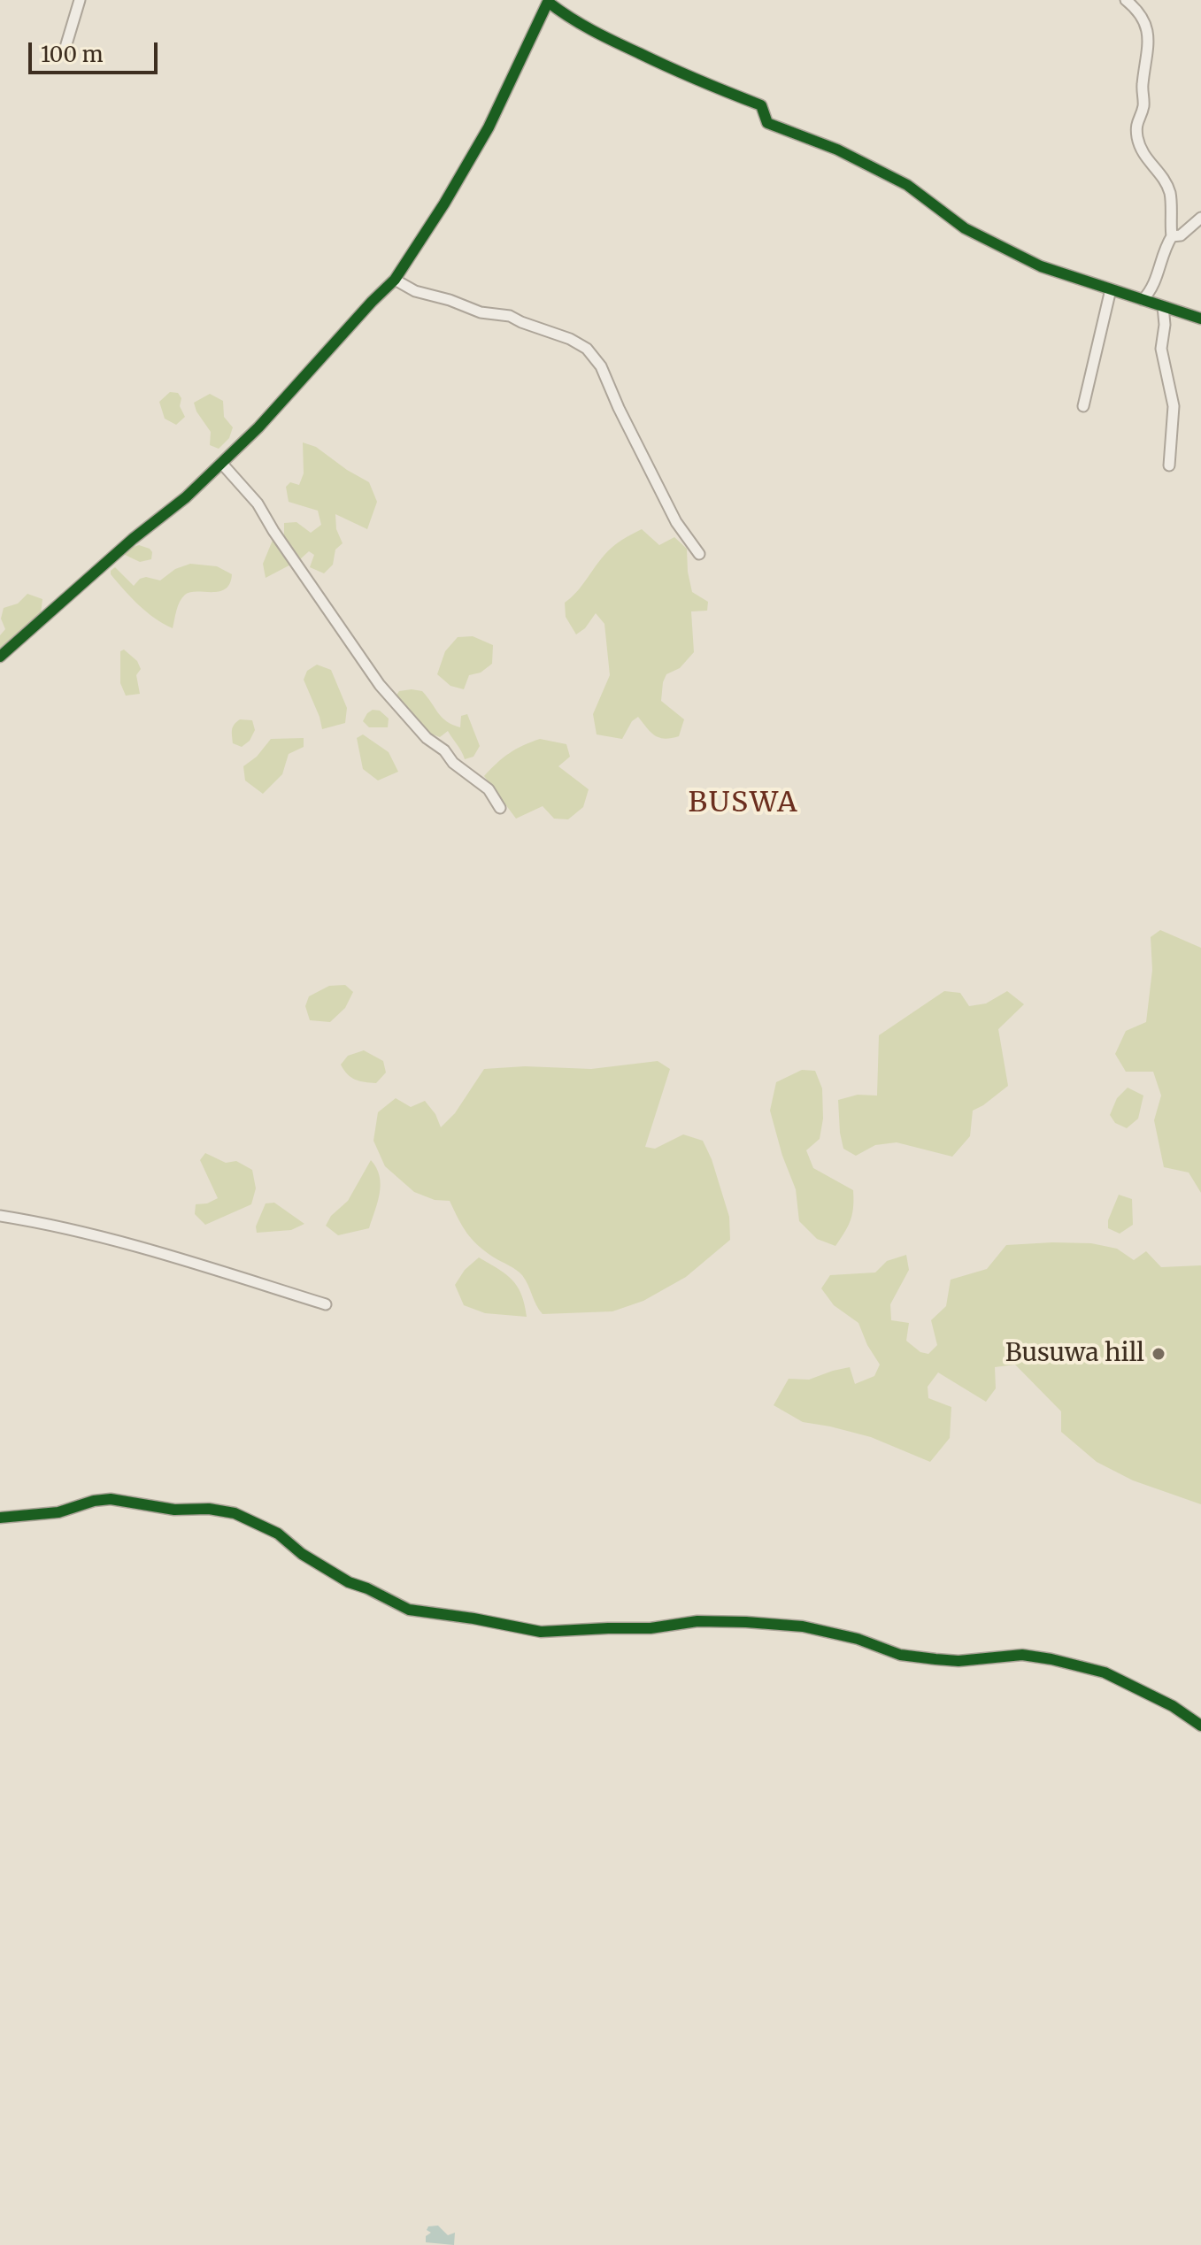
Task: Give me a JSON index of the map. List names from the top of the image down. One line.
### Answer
{"districts":["BUSWA"],"places":["Busuwa hill"],"scale_bar":"100 m"}
